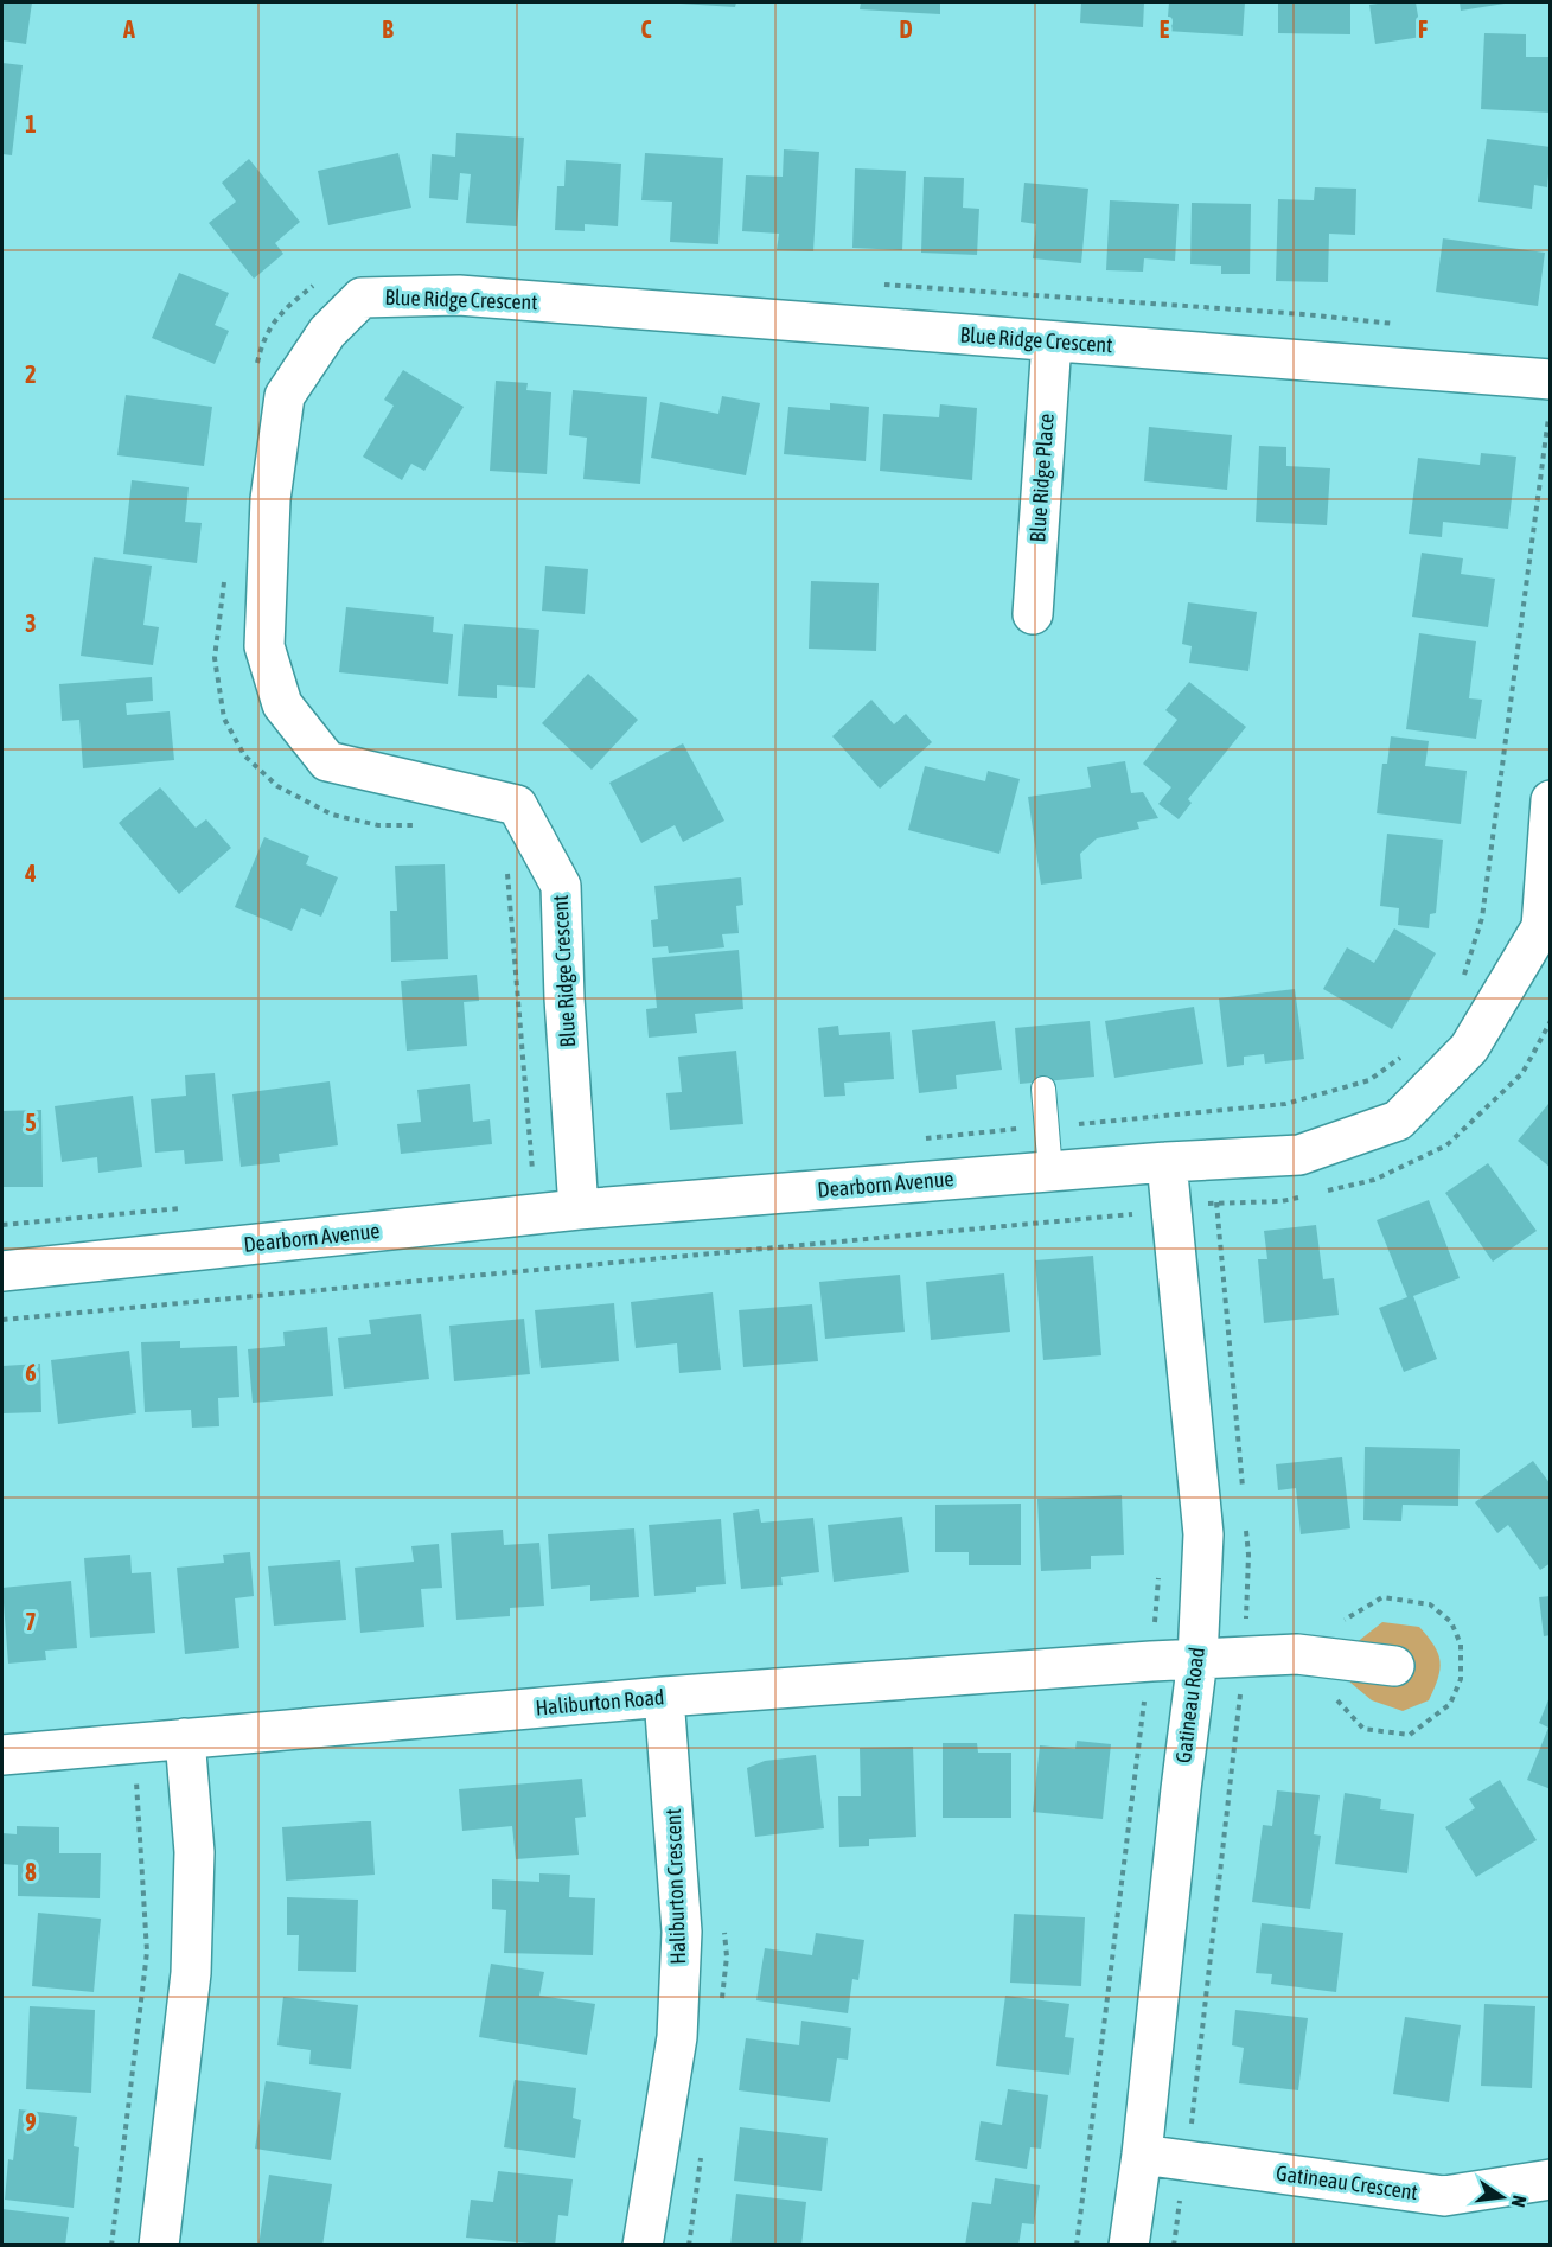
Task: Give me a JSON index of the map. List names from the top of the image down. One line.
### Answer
{"streets":{"street":["Blue Ridge Crescent","Blue Ridge Place","Dearborn Avenue","Haliburton Road","Gatineau Road","Haliburton Crescent","Gatineau Crescent"]},"crossings":[["Blue Ridge Crescent","Blue Ridge Place"],["Blue Ridge Crescent","Dearborn Avenue"],["Dearborn Avenue","Gatineau Road"],["Haliburton Road","Gatineau Road"],["Haliburton Road","Haliburton Crescent"],["Gatineau Road","Gatineau Crescent"]],"north":"right","grid":{"columns":["A","B","C","D","E","F"],"rows":["1","2","3","4","5","6","7","8","9"]}}
